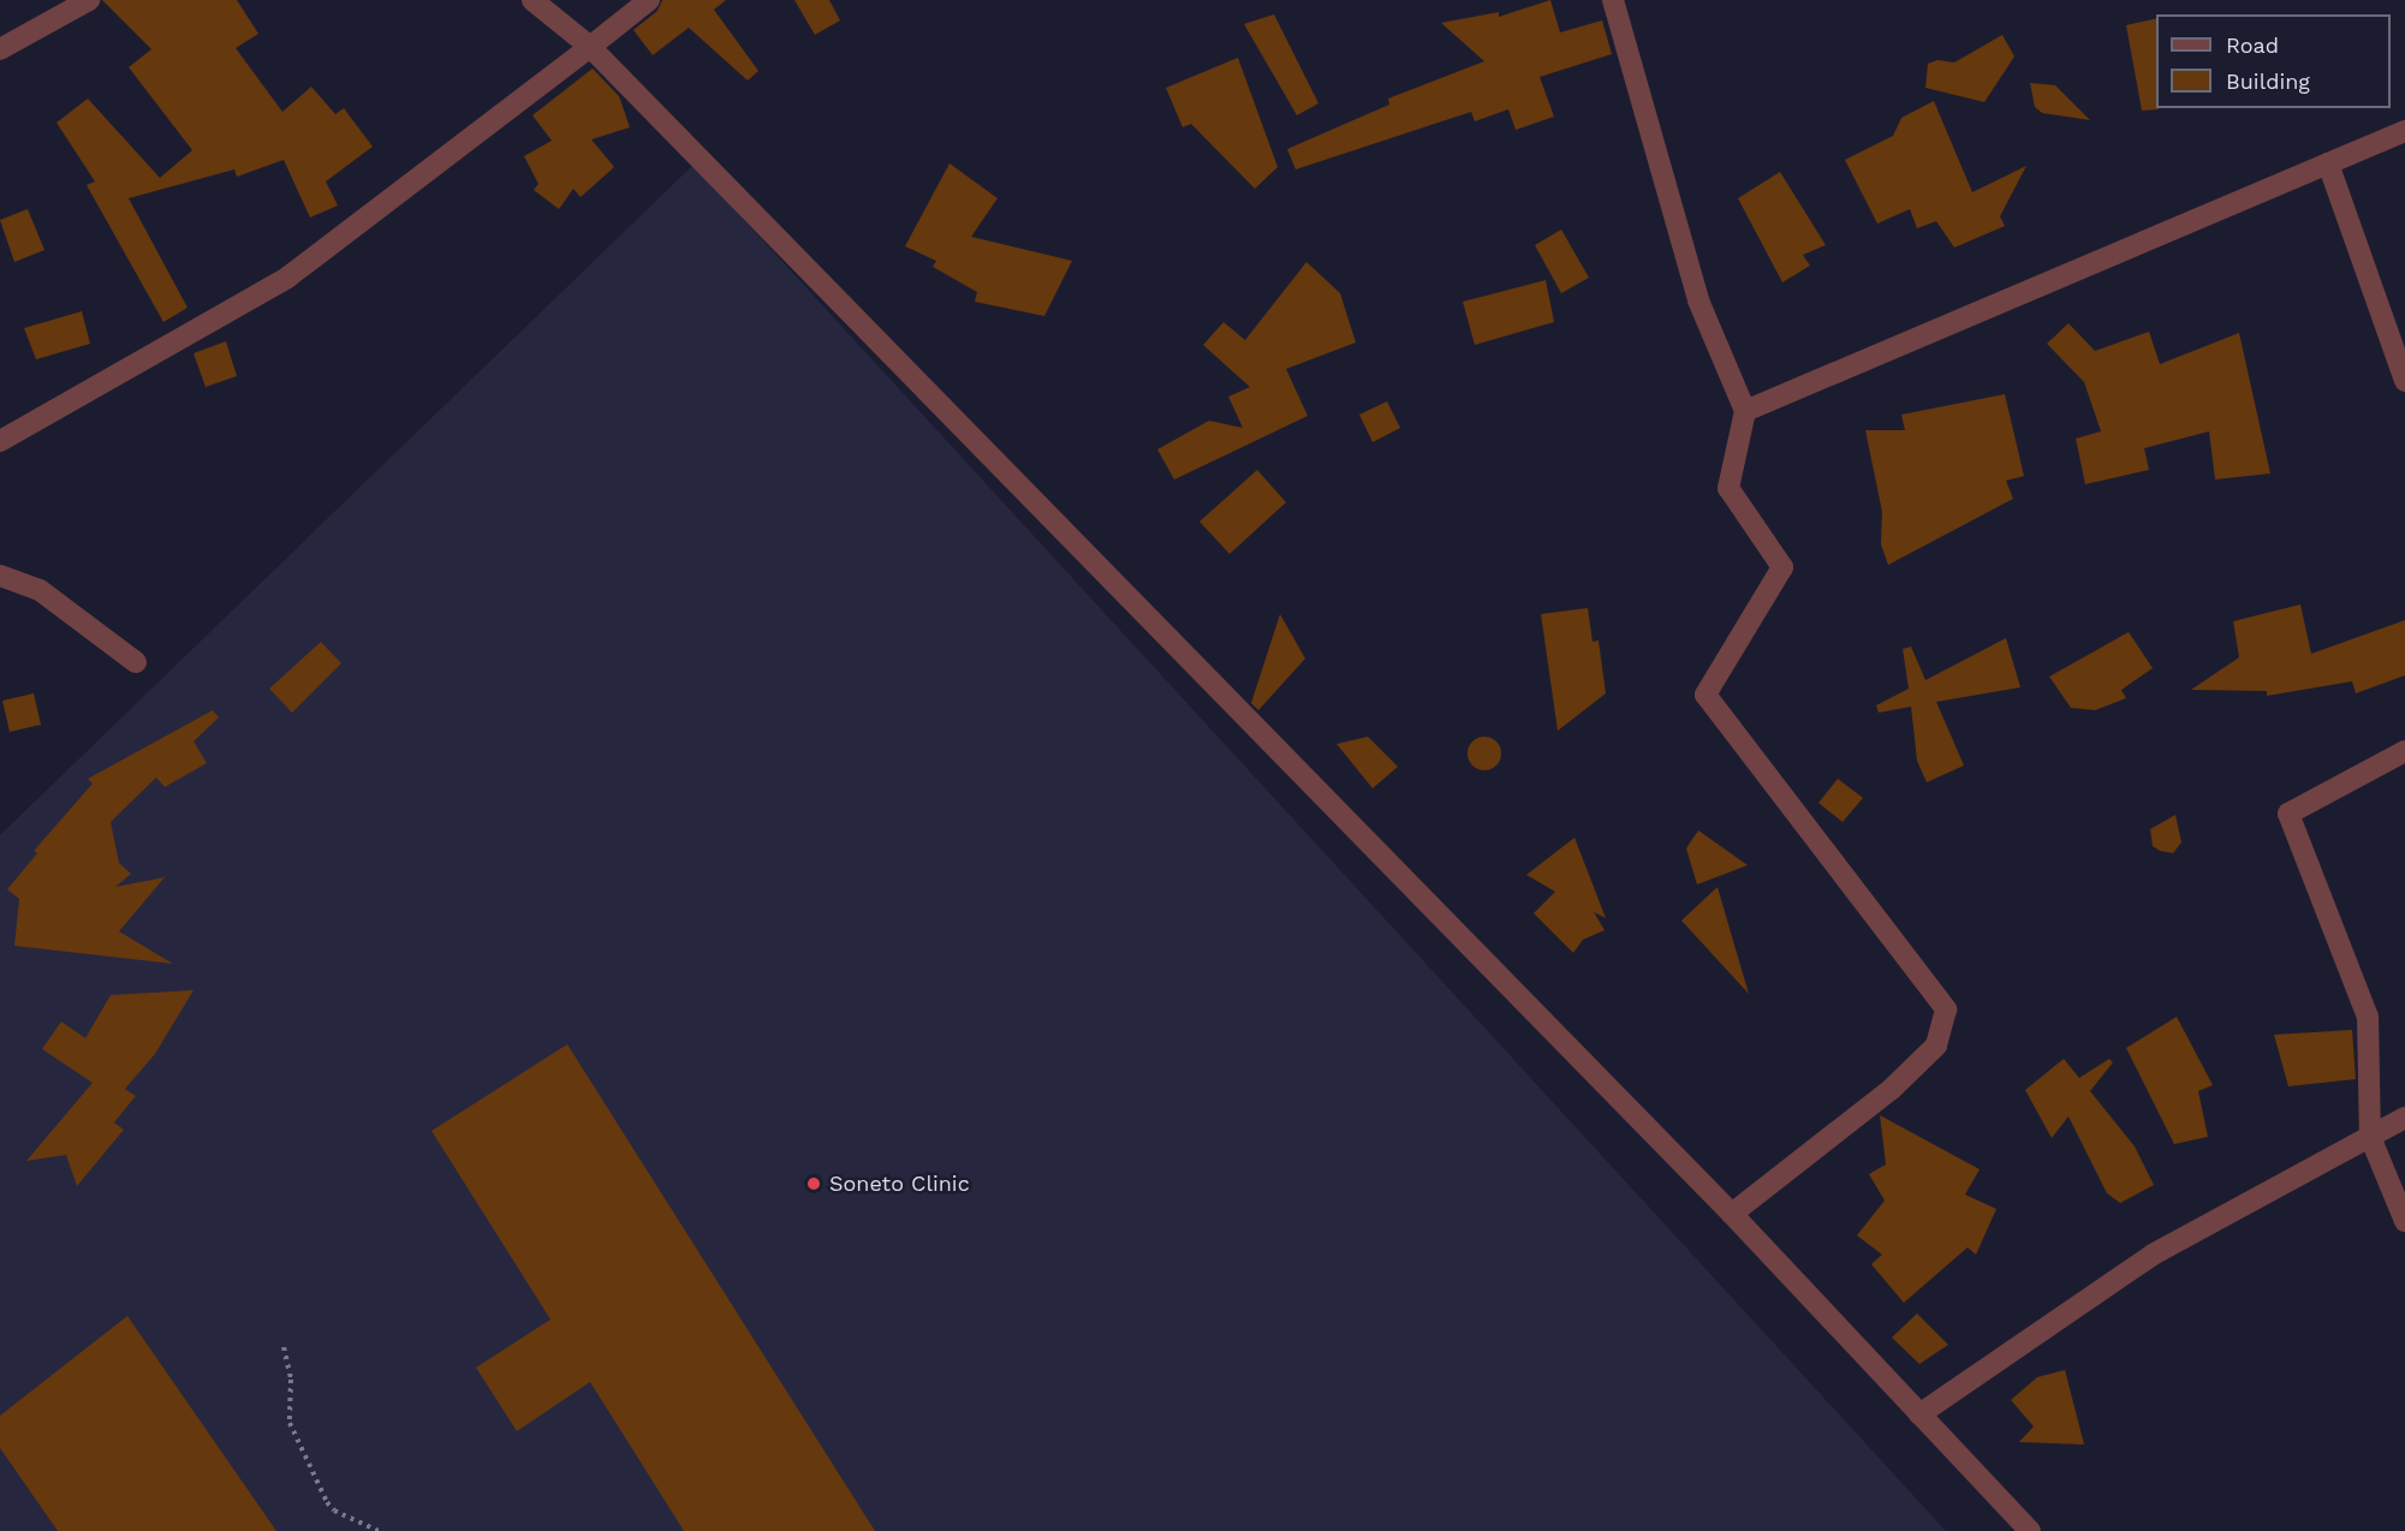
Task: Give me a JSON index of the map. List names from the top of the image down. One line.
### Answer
{"places":["Soneto Clinic"],"legend":["Road","Building"]}
